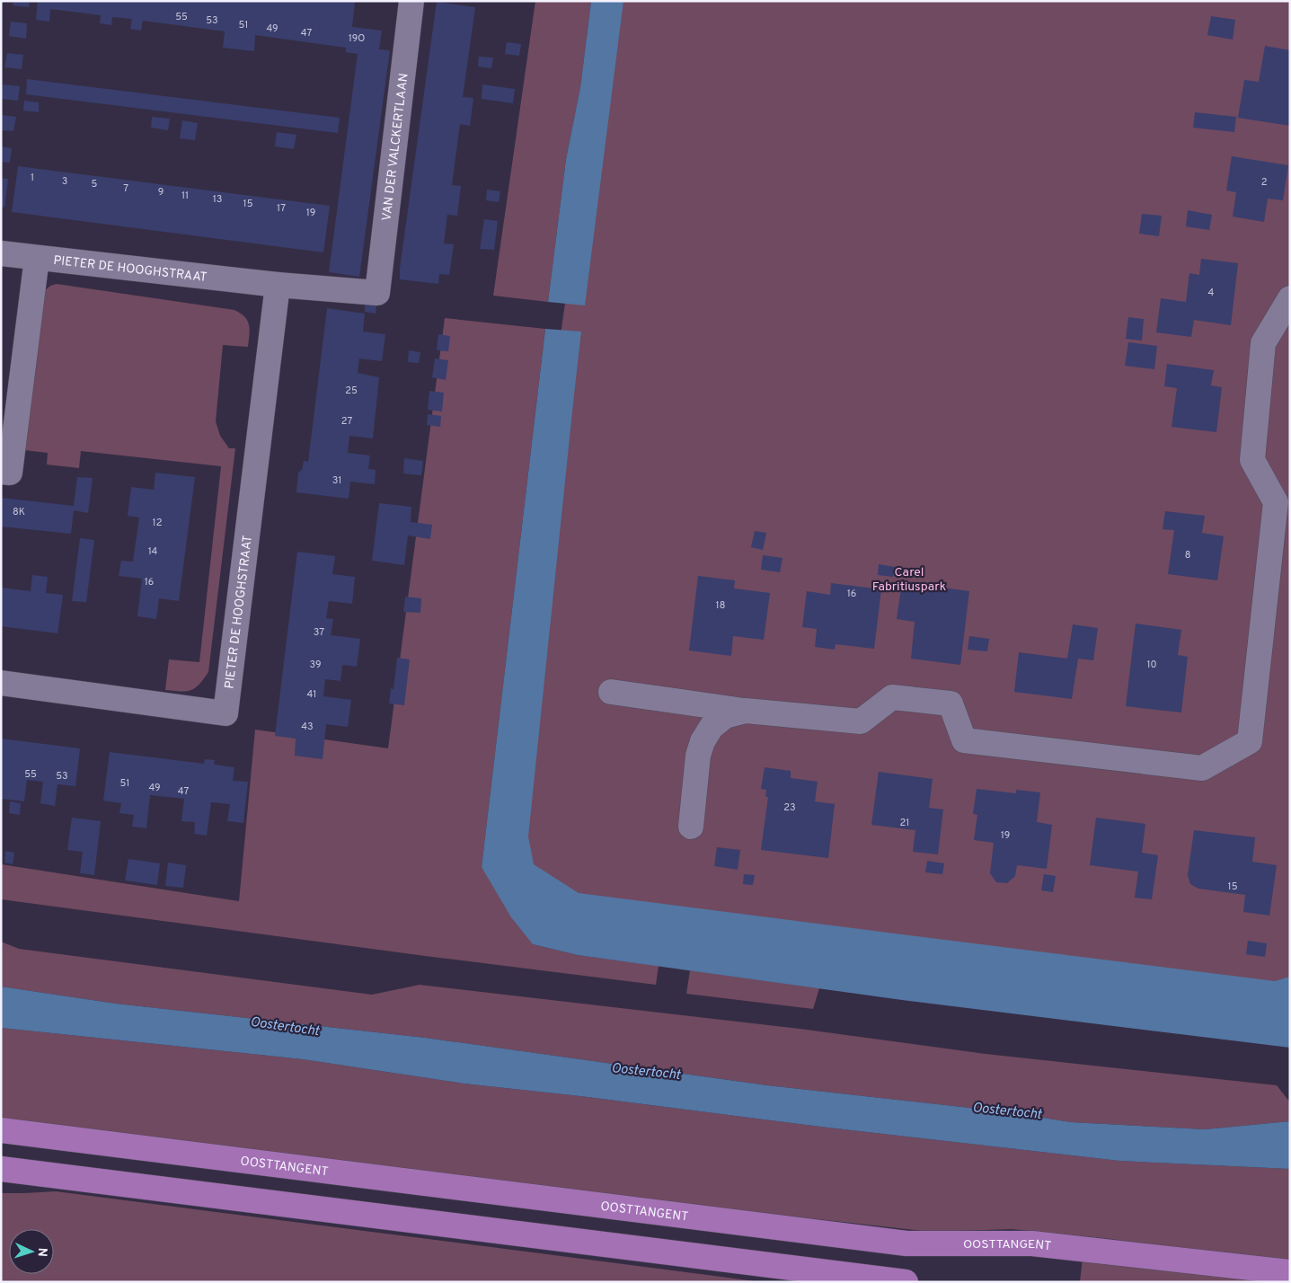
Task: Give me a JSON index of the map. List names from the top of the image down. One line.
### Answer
{"streets":{"main road":["OOSTTANGENT"],"street":["VAN DER VALCKERTLAAN","PIETER DE HOOGHSTRAAT"]},"crossings":[["VAN DER VALCKERTLAAN","PIETER DE HOOGHSTRAAT"]],"water":["Oostertocht"],"parks":["Carel Fabritiuspark"],"house_numbers":["55","53","51","49","47","19O","1","3","2","5","7","9","11","13","15","17","19","4","25","27","31","8K","12","14","8","16","16","18","37","39","10","41","43","55","53","51","49","47","23","21","19","15"],"north":"right"}
